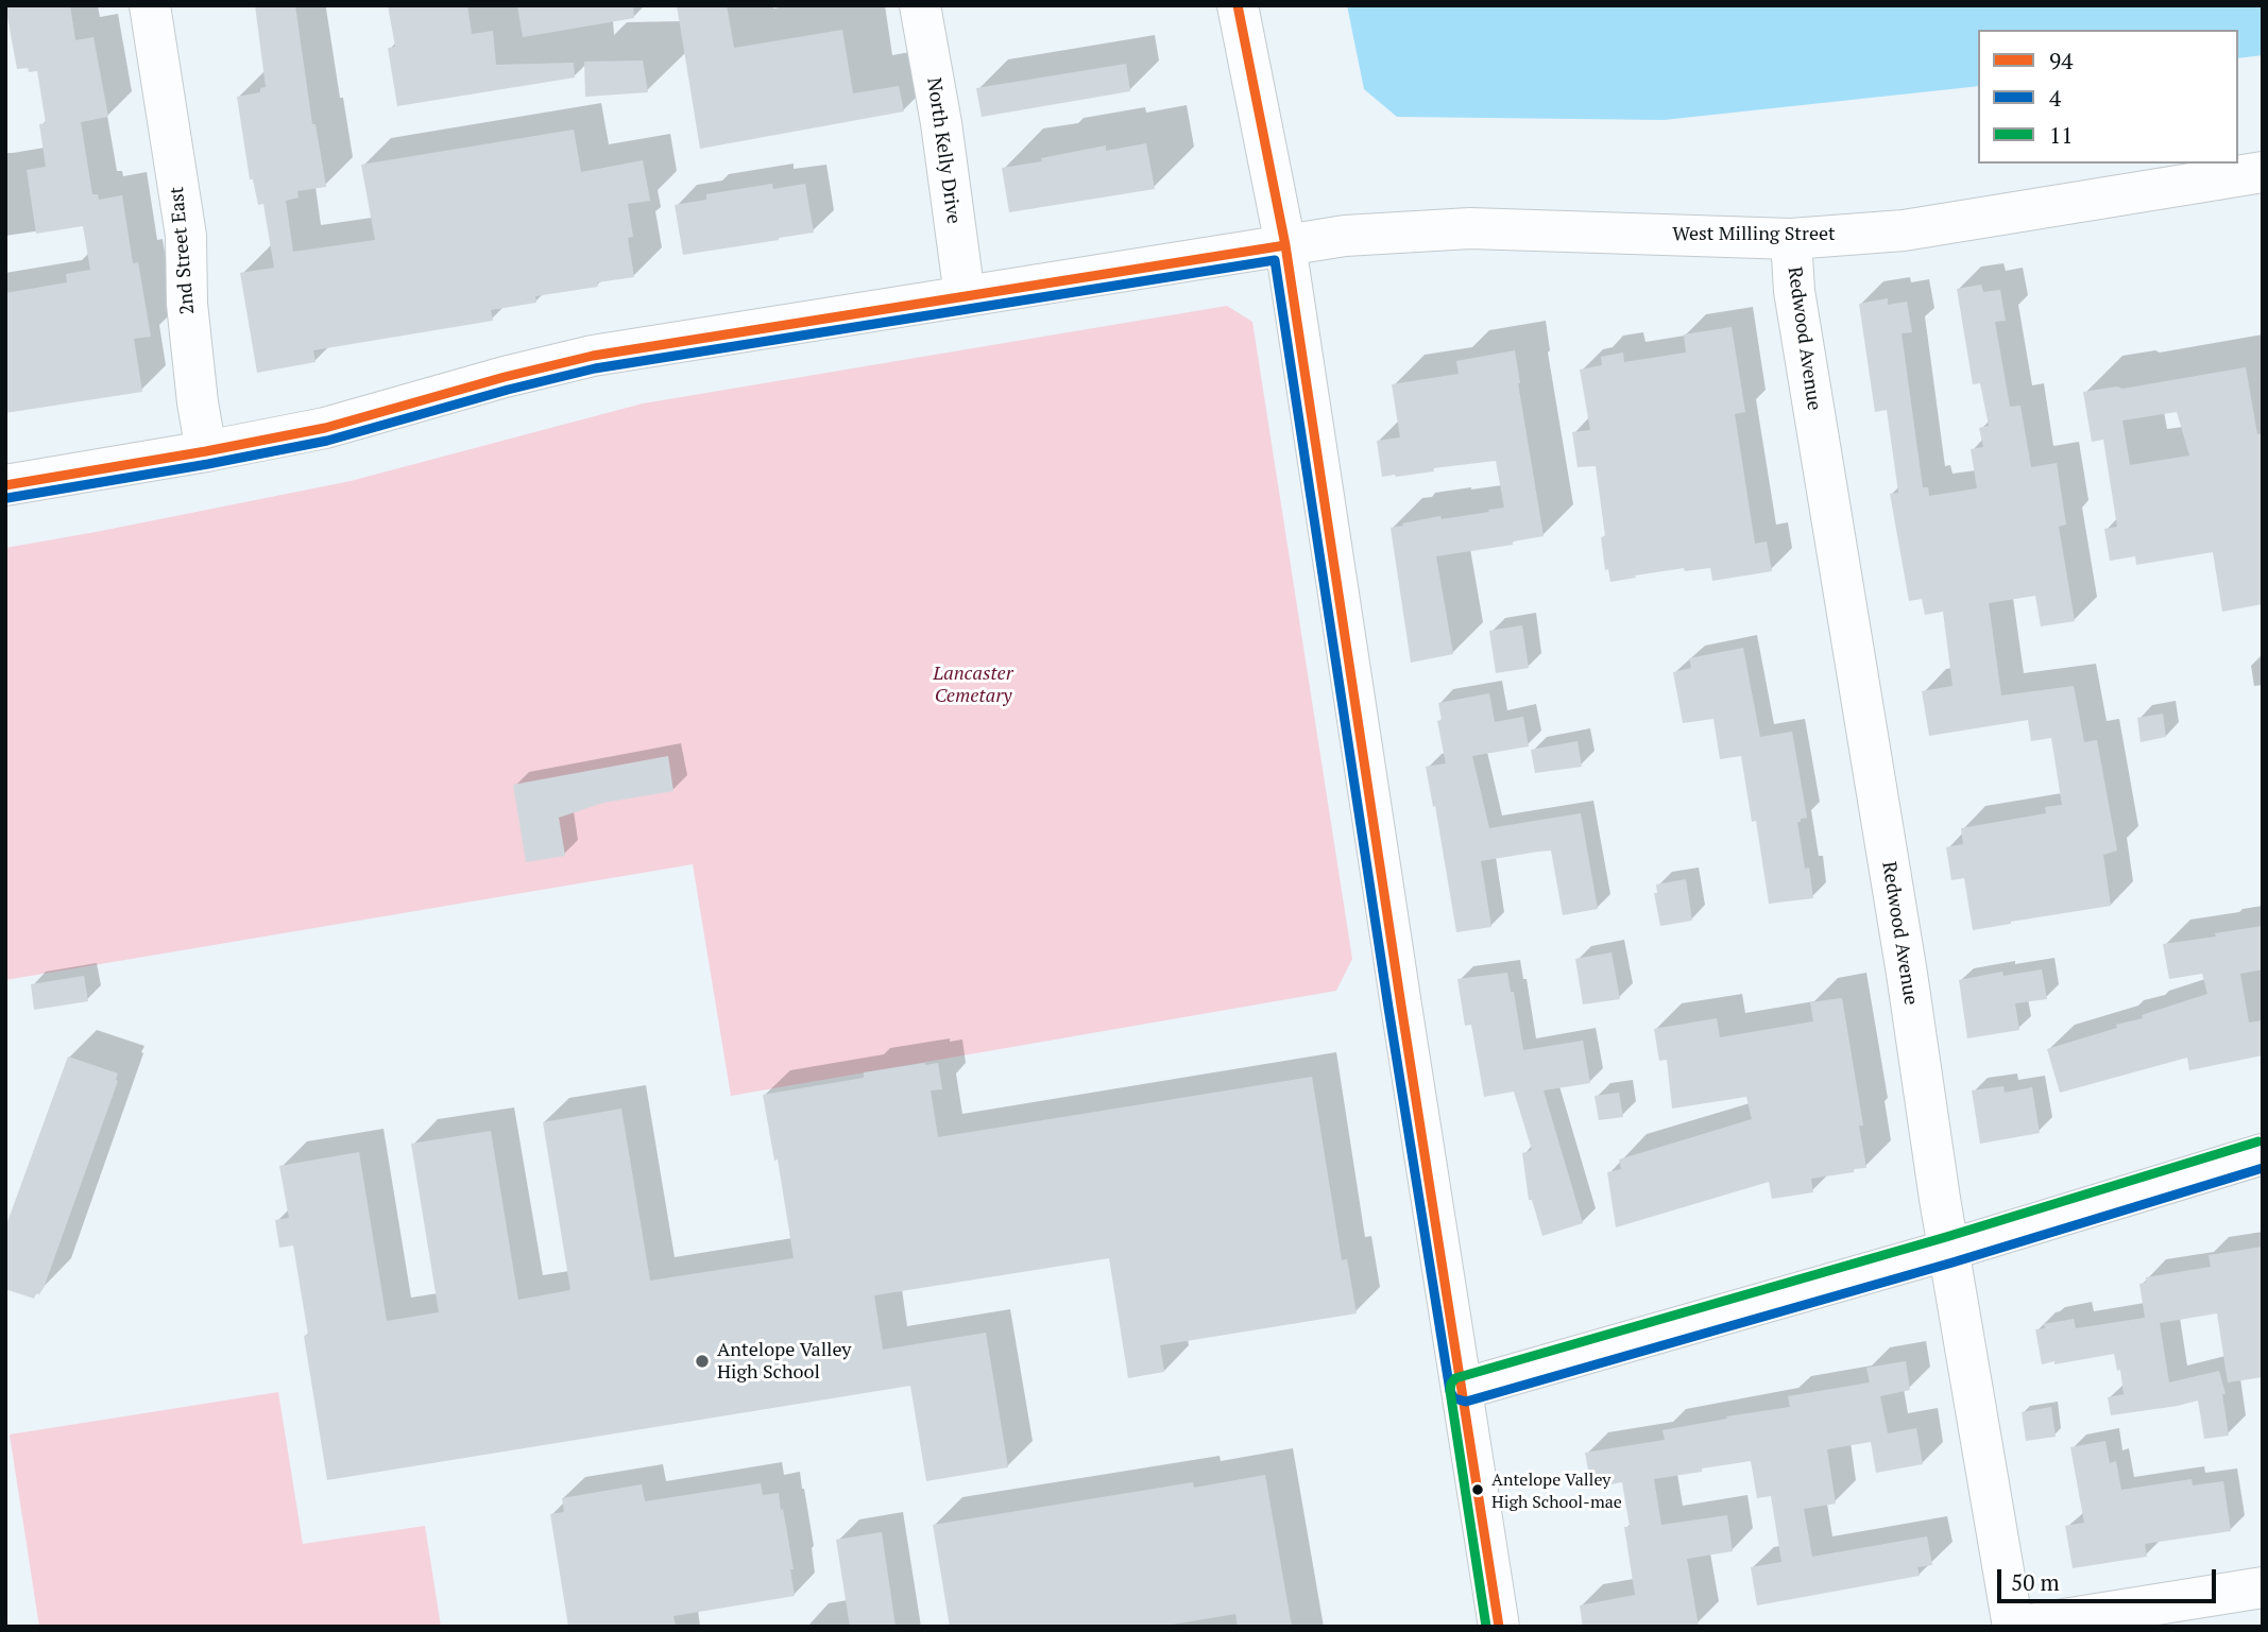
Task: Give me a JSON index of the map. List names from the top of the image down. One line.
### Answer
{"streets":{"street":["North Kelly Drive","West Milling Street","2nd Street East","Redwood Avenue"]},"crossings":[["North Kelly Drive","West Milling Street"],["West Milling Street","2nd Street East"],["West Milling Street","Redwood Avenue"]],"parks":["Lancaster Cemetary"],"places":["Antelope Valley High School","Antelope Valley High School-mae"],"lines":["transit line 94","transit line 4","transit line 11"],"legend":["94","4","11"],"scale_bar":"50 m"}
